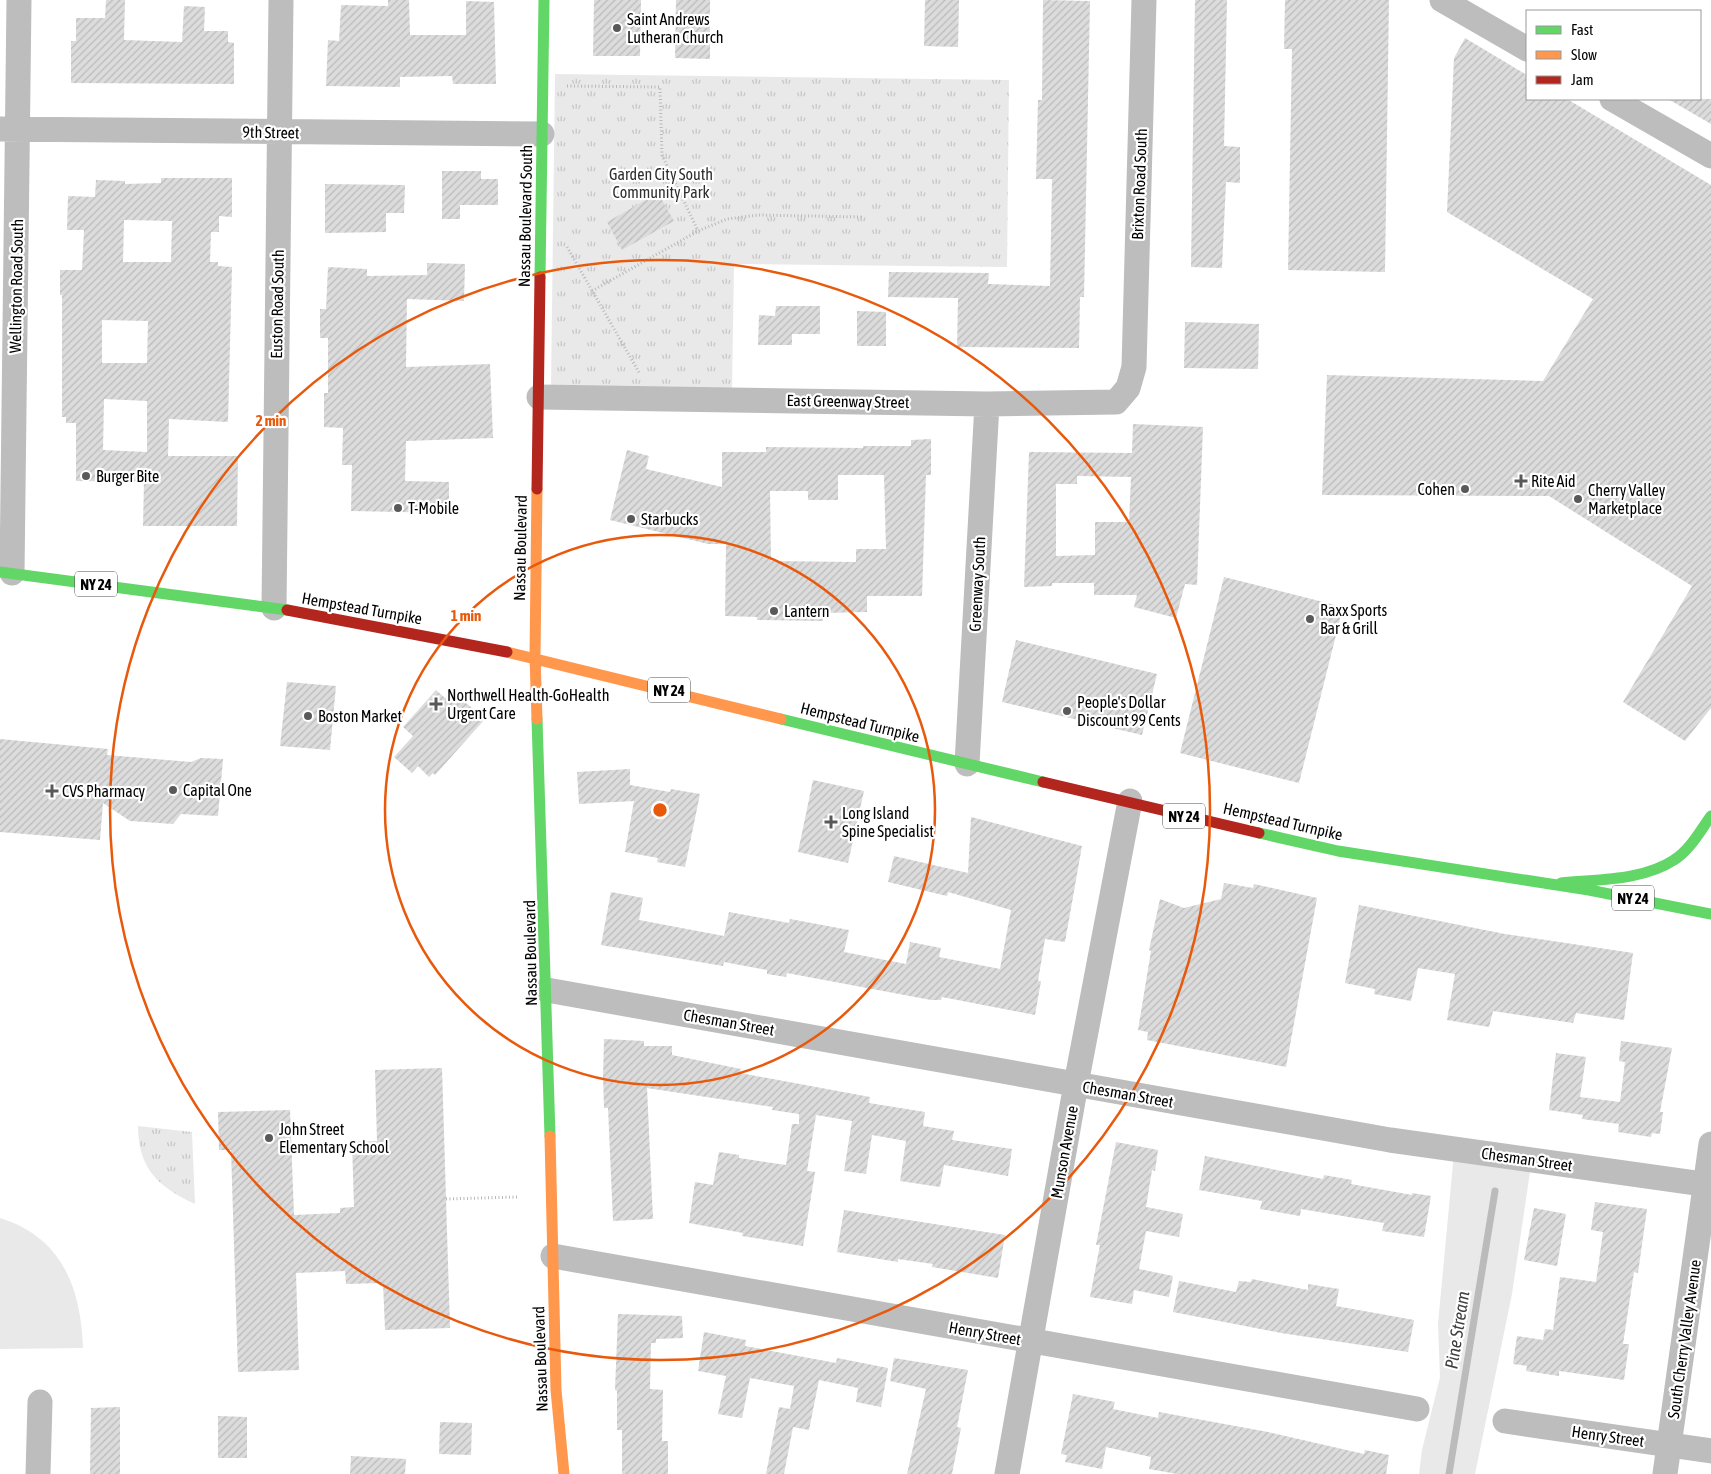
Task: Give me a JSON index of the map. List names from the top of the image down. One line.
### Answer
{"streets":{"main road":["Nassau Boulevard South","Nassau Boulevard","NY 24","Hempstead Turnpike"],"street":["9th Street","Brixton Road South","Wellington Road South","Euston Road South","East Greenway Street","Greenway South","Chesman Street","Munson Avenue","Henry Street","South Cherry Valley Avenue"]},"crossings":[["9th Street","Nassau Boulevard South"],["9th Street","Wellington Road South"],["9th Street","Euston Road South"],["Brixton Road South","East Greenway Street"],["Nassau Boulevard South","East Greenway Street"],["Nassau Boulevard South","Nassau Boulevard"],["Wellington Road South","Hempstead Turnpike"],["Euston Road South","Hempstead Turnpike"],["East Greenway Street","Greenway South"],["Nassau Boulevard","Hempstead Turnpike"],["Nassau Boulevard","Chesman Street"],["Nassau Boulevard","Henry Street"],["Greenway South","Hempstead Turnpike"],["Hempstead Turnpike","Munson Avenue"],["Chesman Street","Munson Avenue"],["Chesman Street","South Cherry Valley Avenue"],["Munson Avenue","Henry Street"],["Henry Street","South Cherry Valley Avenue"]],"water":["Pine Stream"],"parks":["Garden City South Community Park"],"places":{"other":["Saint Andrews Lutheran Church","Burger Bite","Cohen","Cherry Valley Marketplace","T-Mobile","Starbucks","Lantern","Raxx Sports Bar & Grill","People's Dollar Discount 99 Cents","Boston Market","Capital One","John Street Elementary School"],"health":["Rite Aid","Northwell Health-GoHealth Urgent Care","CVS Pharmacy","Long Island Spine Specialist"]},"legend":["Fast","Slow","Jam"],"rings":["2 min","1 min"]}
